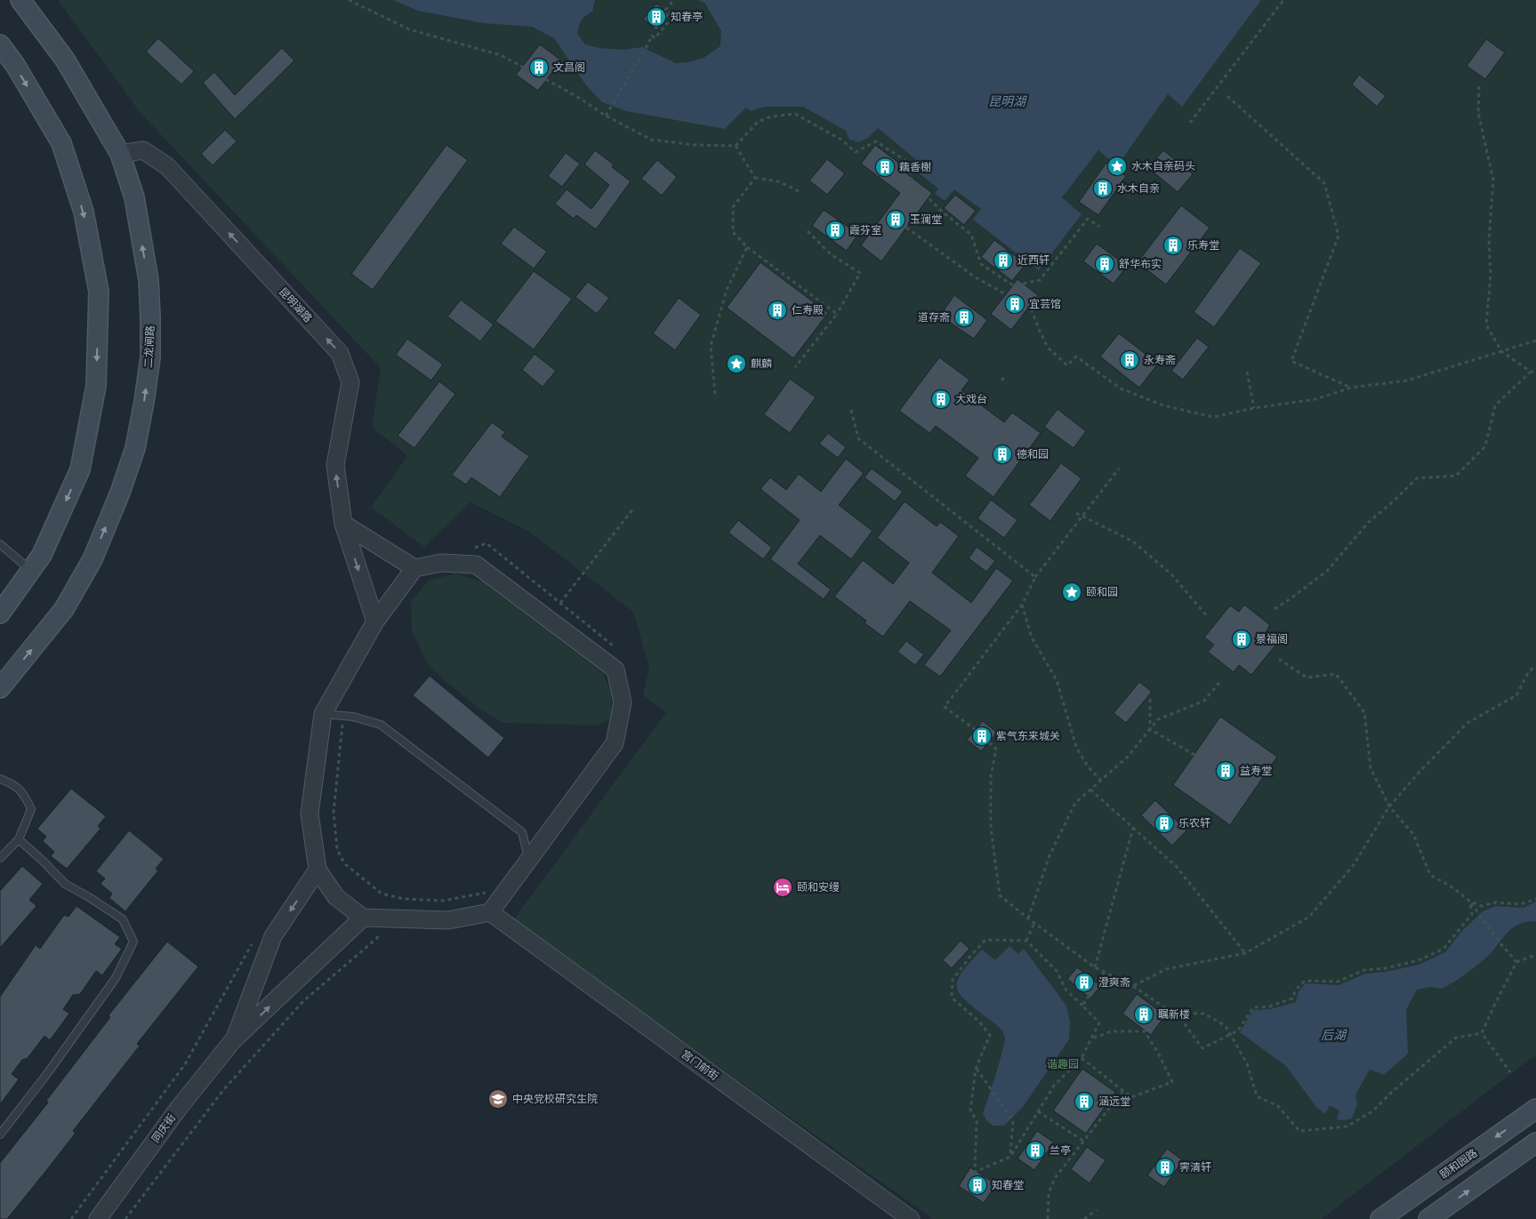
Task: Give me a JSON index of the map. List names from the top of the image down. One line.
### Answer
{"streets":{"main road":["二龙闸路","颐和园路"],"street":["昆明湖路","宫门前街","同庆街"]},"crossings":[["昆明湖路","二龙闸路"]],"water":["昆明湖","后湖"],"parks":["谐趣园"],"places":{"building":["知春亭","文昌阁","藕香榭","水木自亲","玉澜堂","霞芬室","乐寿堂","近西轩","舒华布实","宜芸馆","仁寿殿","道存斋","永寿斋","大戏台","德和园","景福阁","紫气东来城关","益寿堂","乐农轩","澄爽斋","瞩新楼","涵远堂","兰亭","霁清轩","知春堂"],"place":["水木自亲码头","麒麟","颐和园"],"hotel":["颐和安缦"],"school or university":["中央党校研究生院"]}}
